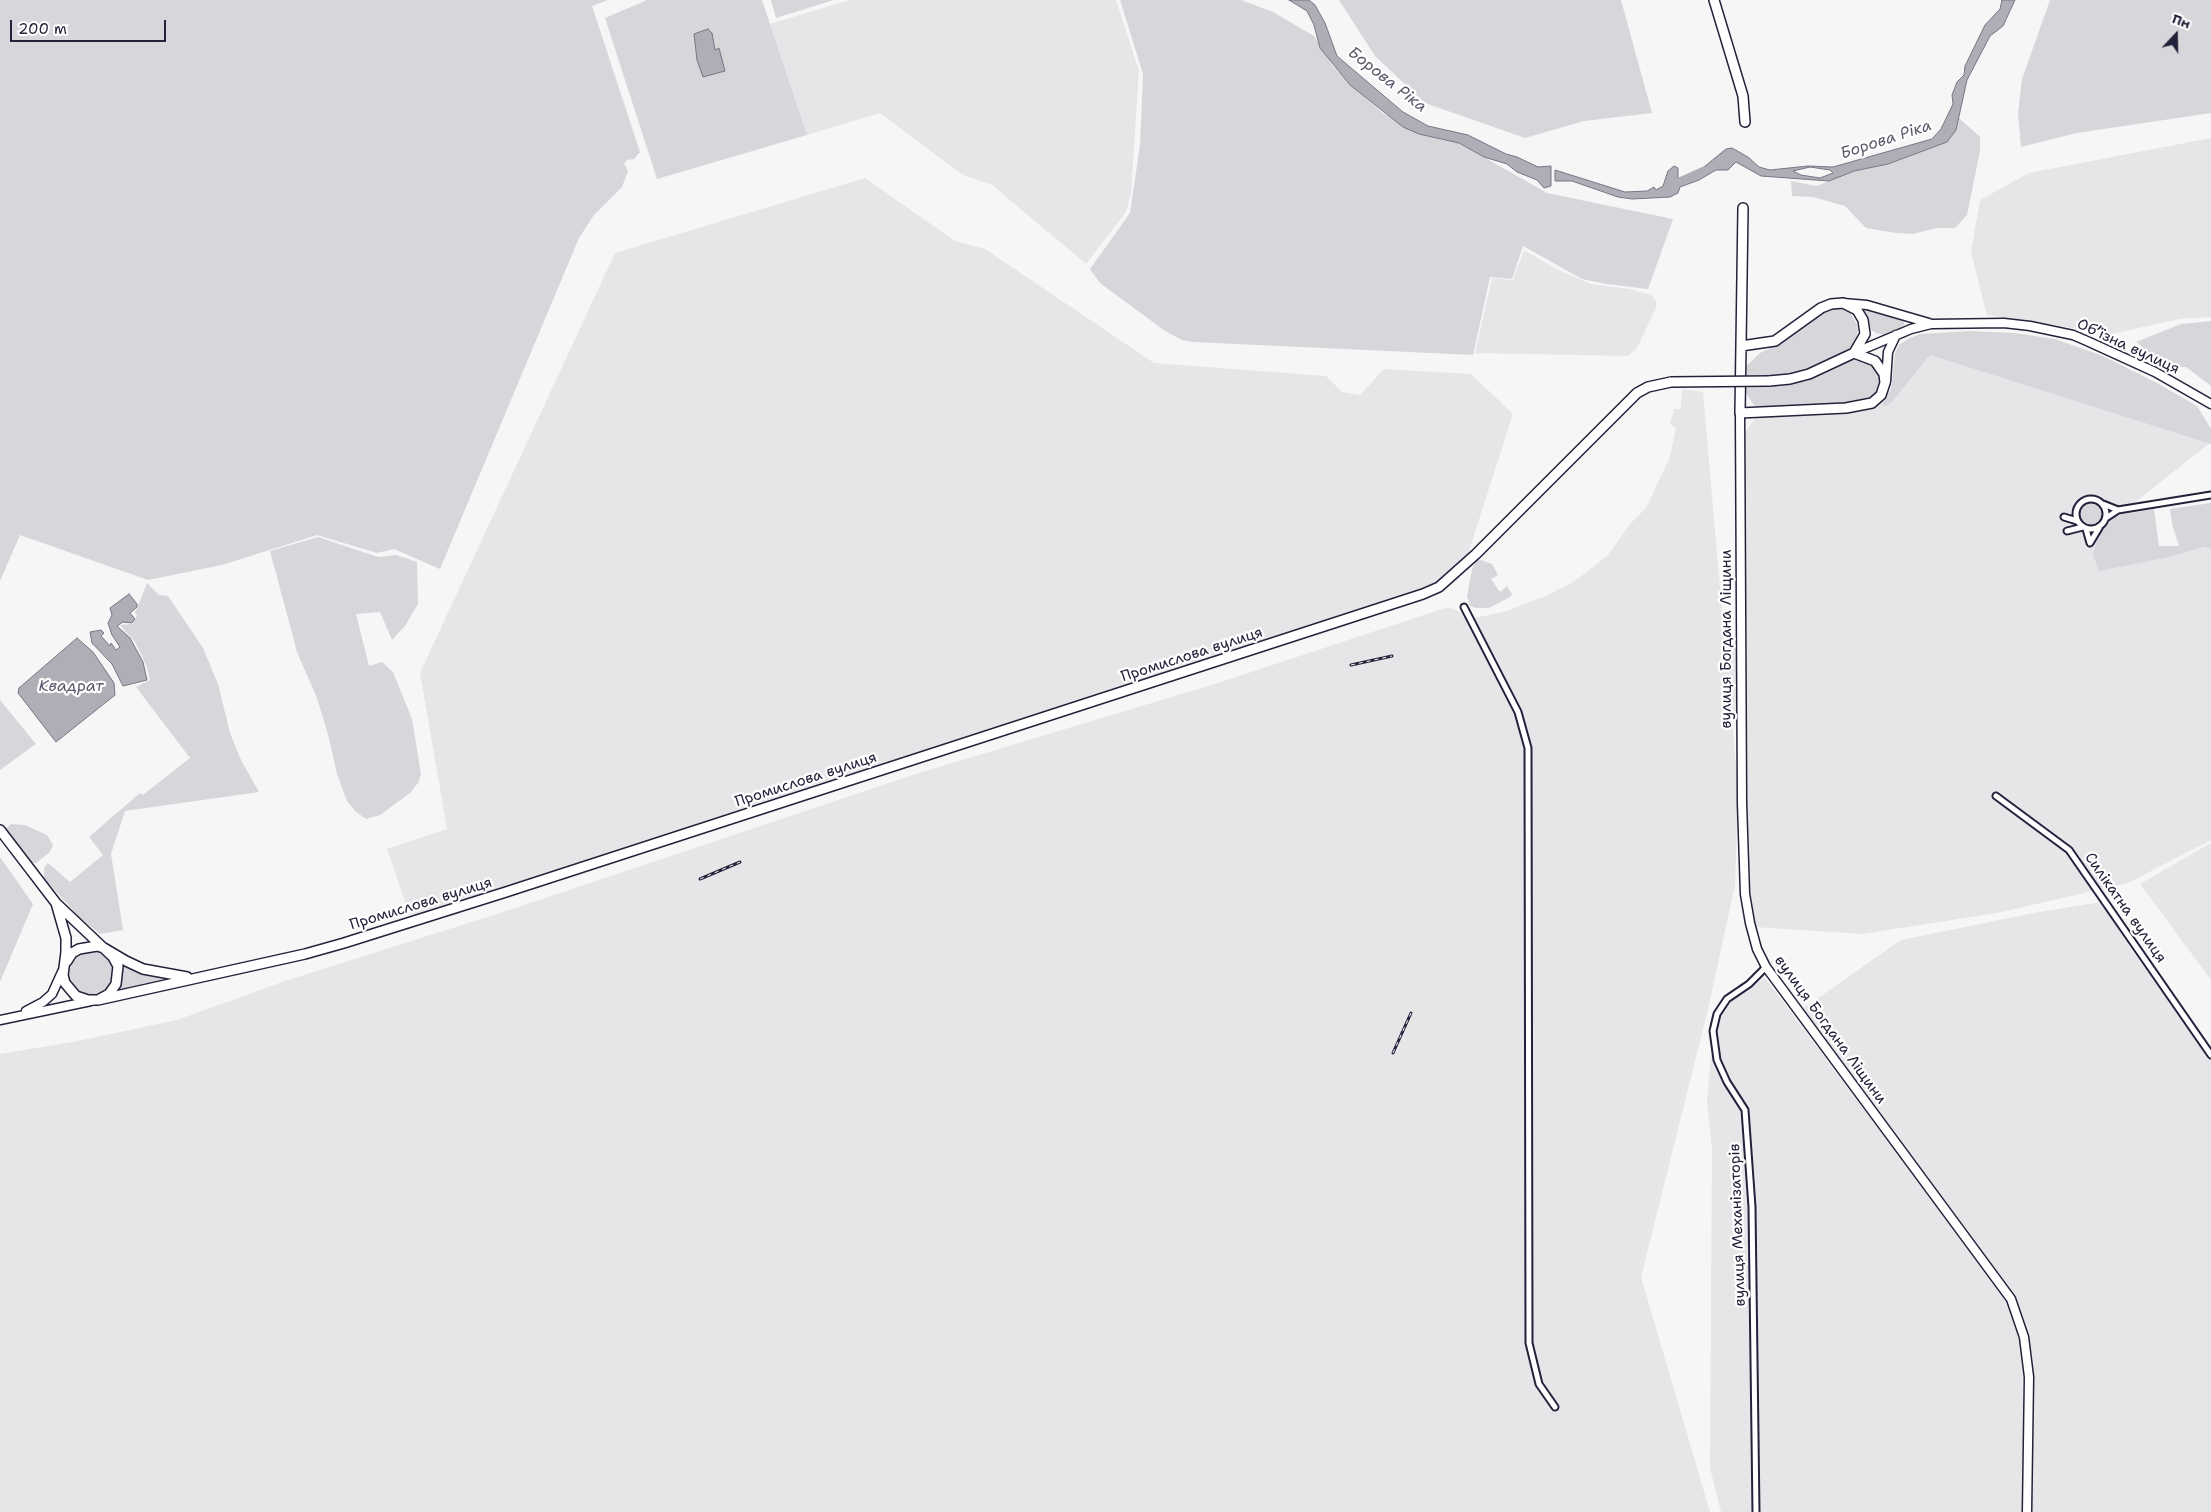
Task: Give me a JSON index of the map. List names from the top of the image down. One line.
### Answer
{"streets":{"main road":["Об’їзна вулиця","вулиця Богдана Ліщини","Промислова вулиця"],"street":["Силікатна вулиця","вулиця Механізаторів"]},"crossings":[["вулиця Богдана Ліщини","вулиця Механізаторів"]],"water":["Борова Ріка","Квадрат"],"scale_bar":"200 m","north":"top"}
